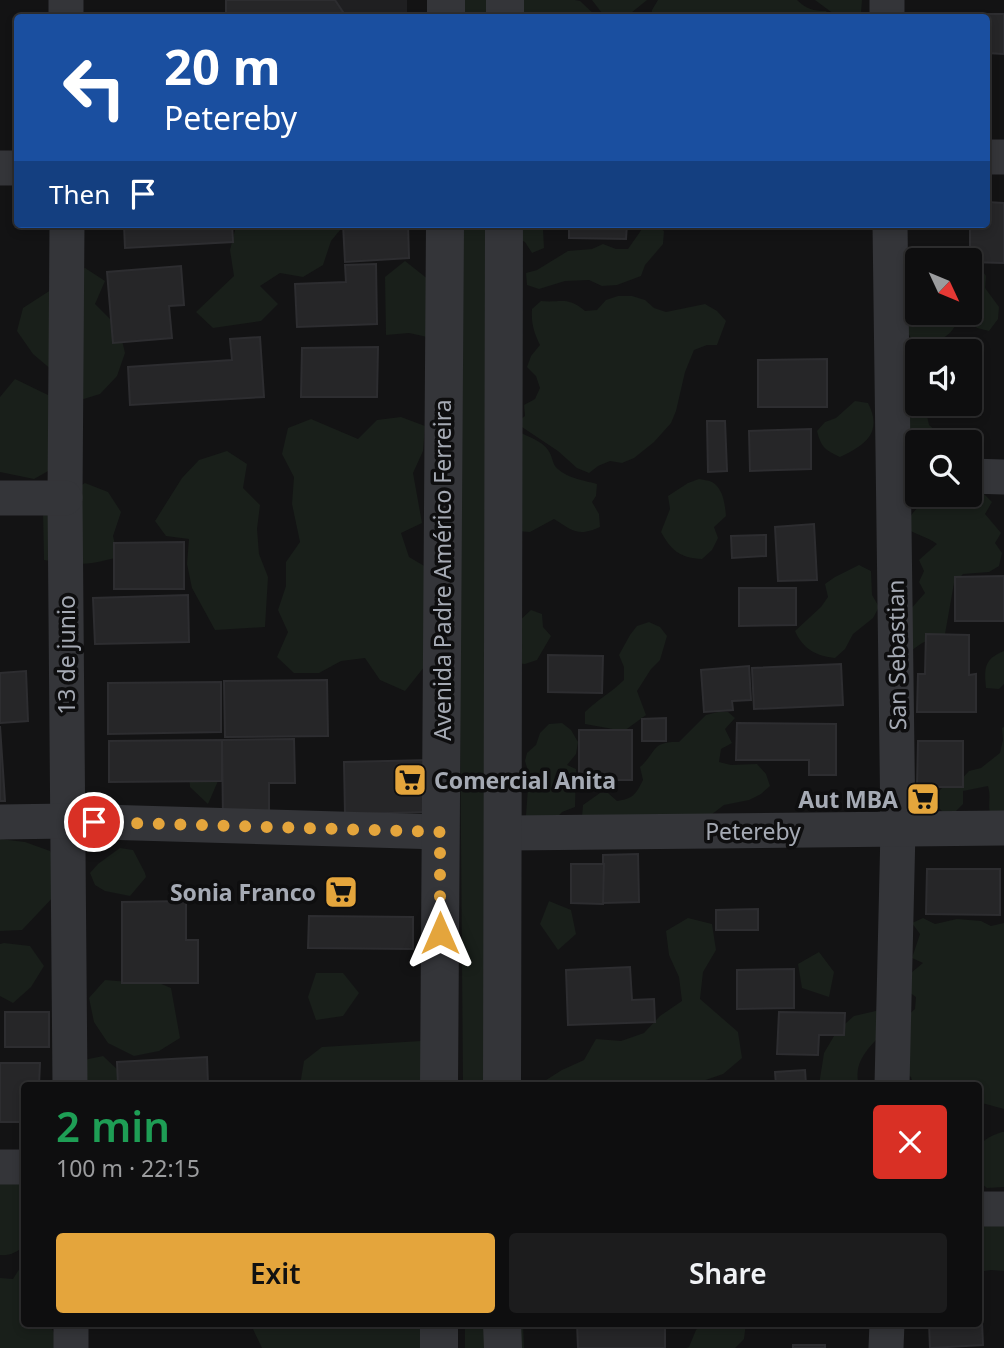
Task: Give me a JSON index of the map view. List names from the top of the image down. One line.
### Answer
{"streets":{"street":["Avenida Padre Américo Ferreira","13 de junio","San Sebastian","Petereby"]},"crossings":[["San Sebastian","Petereby"]],"places":{"supermarket":["Comercial Anita","Aut MBA","Sonia Franco"]},"north":"bottom right","page":{"turn":["20 m","Petereby"],"then":"Then","heading":["2 min","100 m · 22:15"],"buttons":["Exit","Share"]}}
